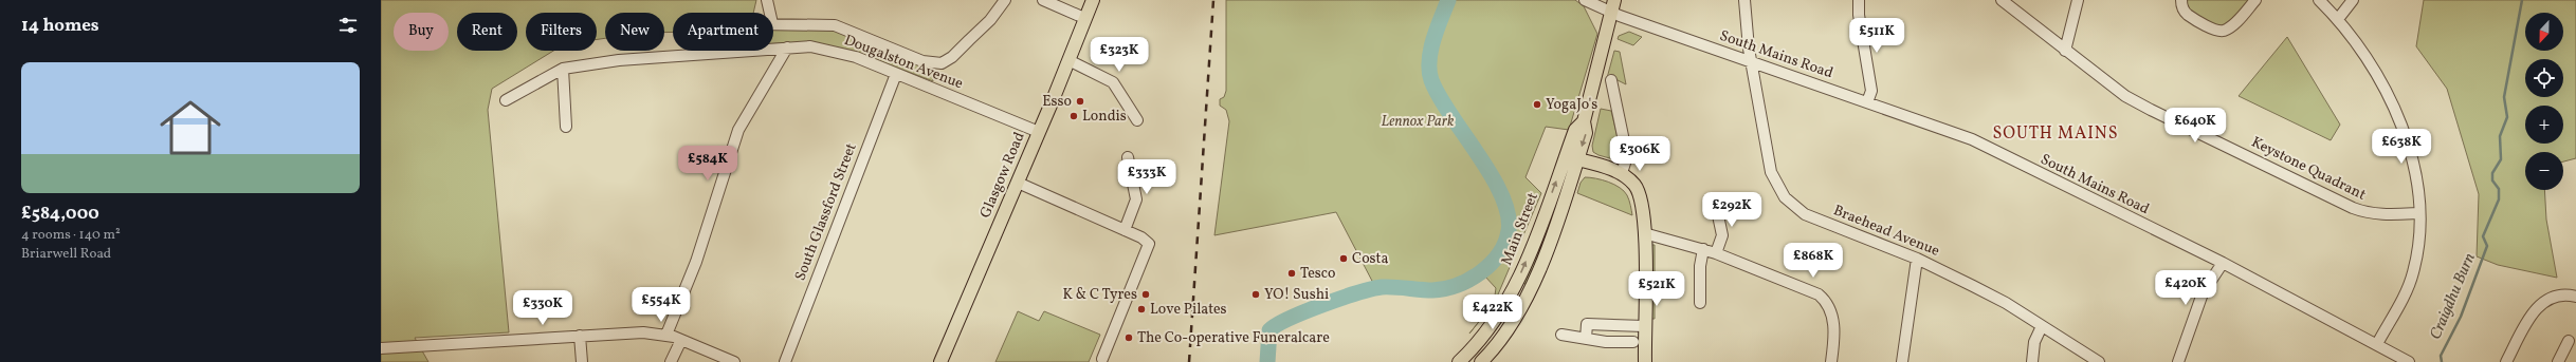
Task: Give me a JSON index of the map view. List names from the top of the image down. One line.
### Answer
{"streets":{"main road":["Glasgow Road","Main Street"],"street":["South Mains Road","Dougalston Avenue","Keystone Quadrant","South Glassford Street","Braehead Avenue"]},"crossings":[["South Mains Road","Main Street"],["South Mains Road","Braehead Avenue"],["Dougalston Avenue","Glasgow Road"],["Dougalston Avenue","South Glassford Street"]],"districts":["SOUTH MAINS"],"water":["Craigdhu Burn"],"parks":["Lennox Park"],"places":["Esso","YogaJo's","Londis","Costa","Tesco","K & C Tyres","YO! Sushi","Love Pilates","The Co-operative Funeralcare"],"north":"bottom","page":{"heading":"14 homes","map_buttons":["+","−"],"chip":["Buy","Rent","Filters","New","Apartment"],"price":["£511K","£323K","£640K","£638K","£306K","£584K","£333K","£292K","£868K","£420K","£521K","£554K","£330K","£422K"],"list":[{"name":"£584,000","note":"4 rooms · 140 m² · Briarwell Road"}]}}
